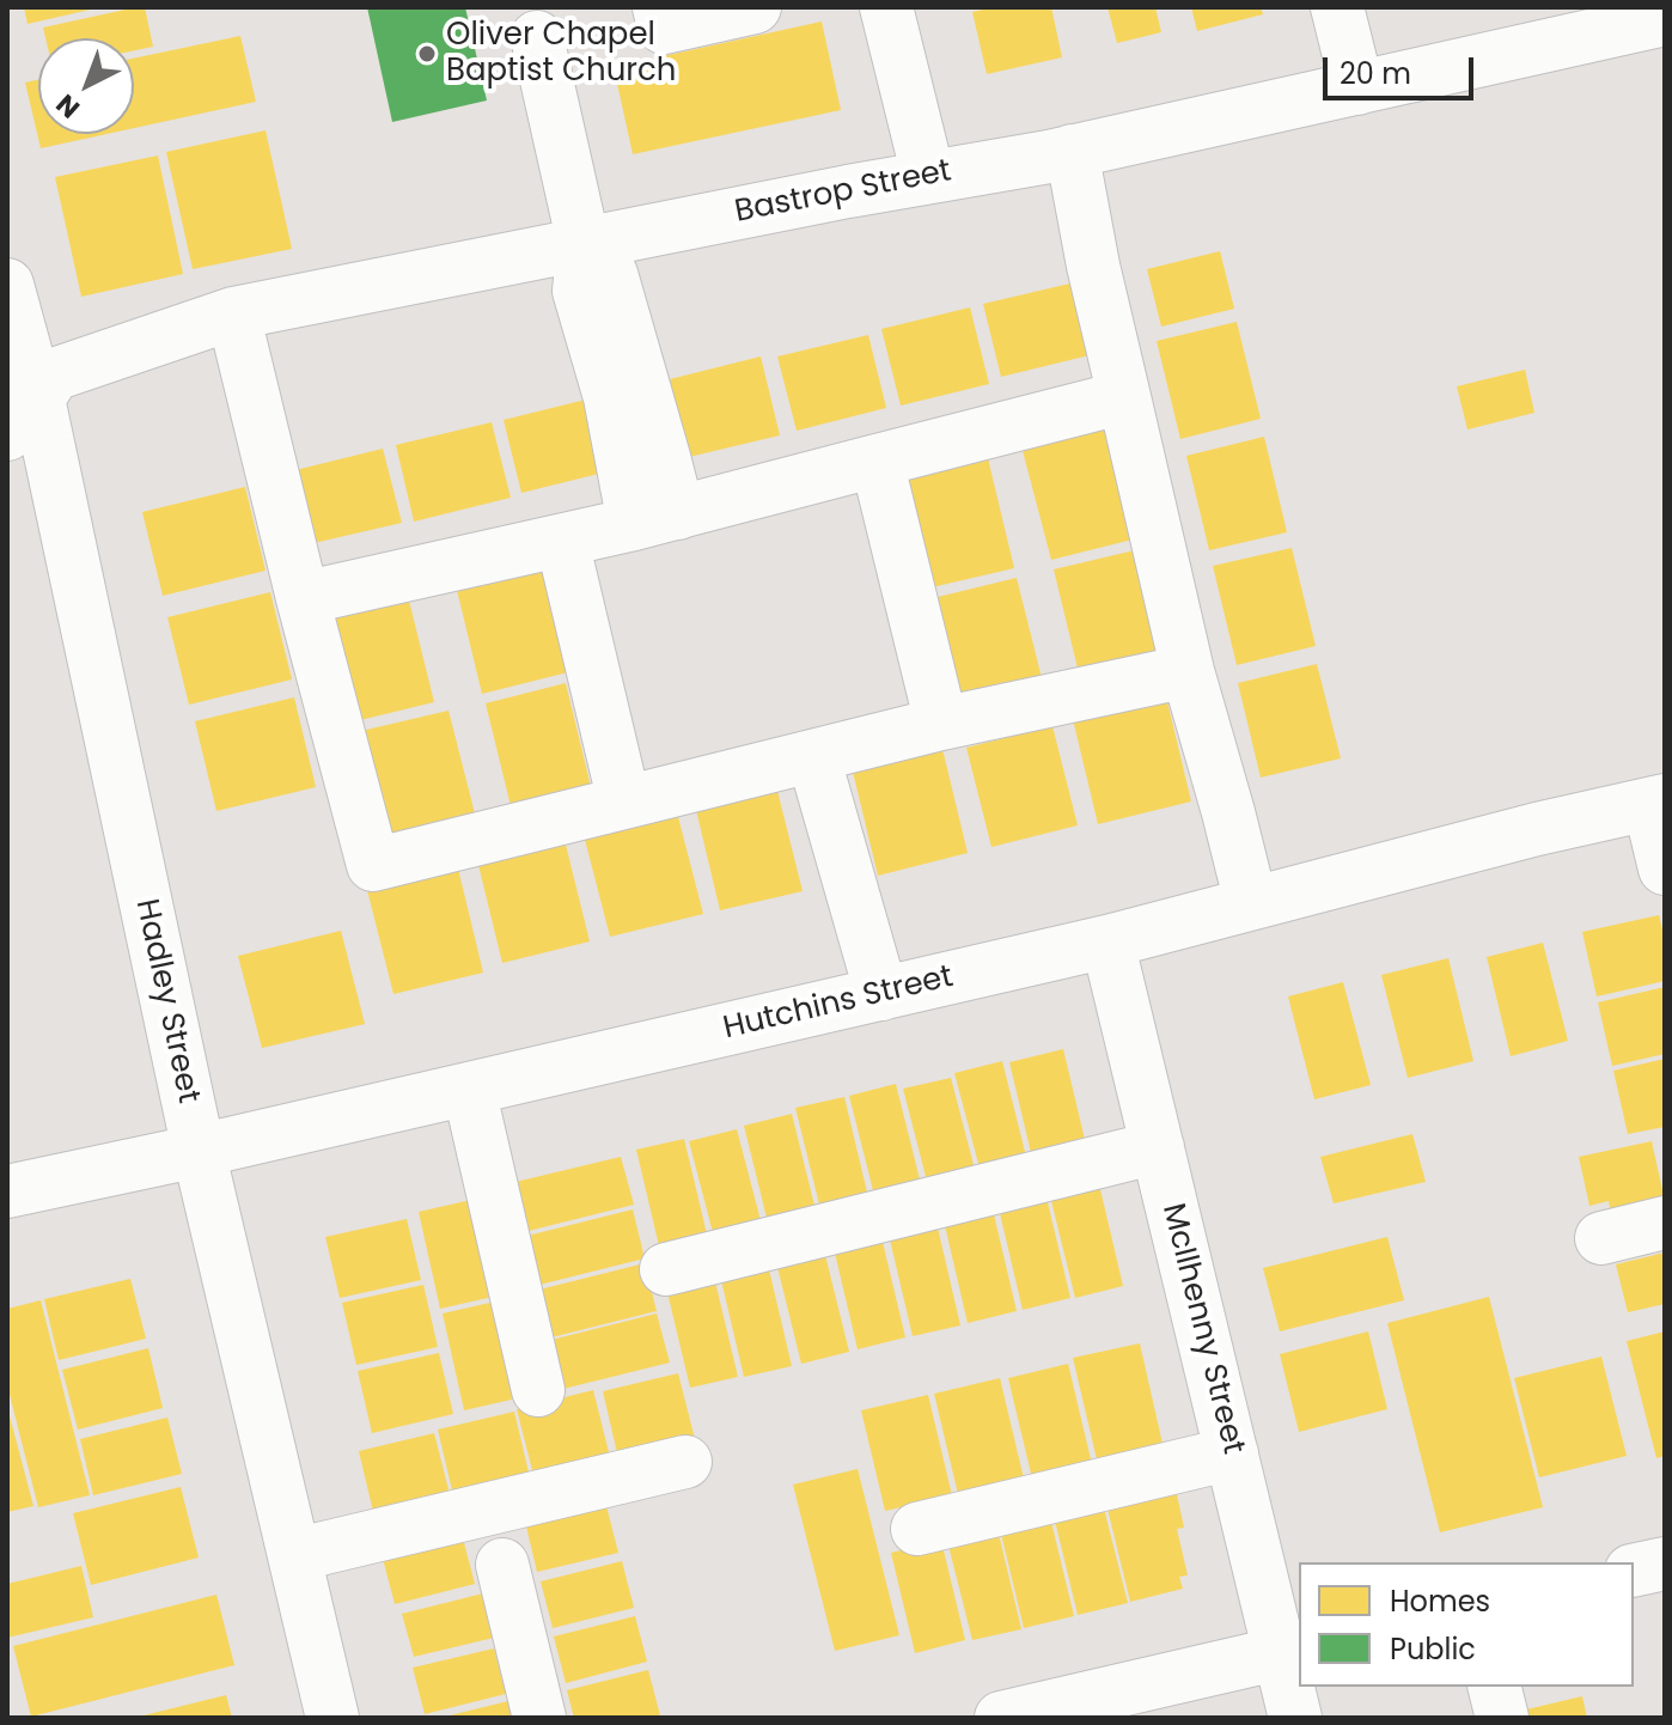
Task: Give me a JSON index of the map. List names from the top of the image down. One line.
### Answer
{"streets":{"street":["Bastrop Street","Hadley Street","Hutchins Street","McIlhenny Street"]},"crossings":[["Bastrop Street","Hadley Street"],["Hadley Street","Hutchins Street"],["Hutchins Street","McIlhenny Street"]],"places":["Oliver Chapel Baptist Church"],"legend":["Homes","Public"],"scale_bar":"20 m","north":"bottom left"}
